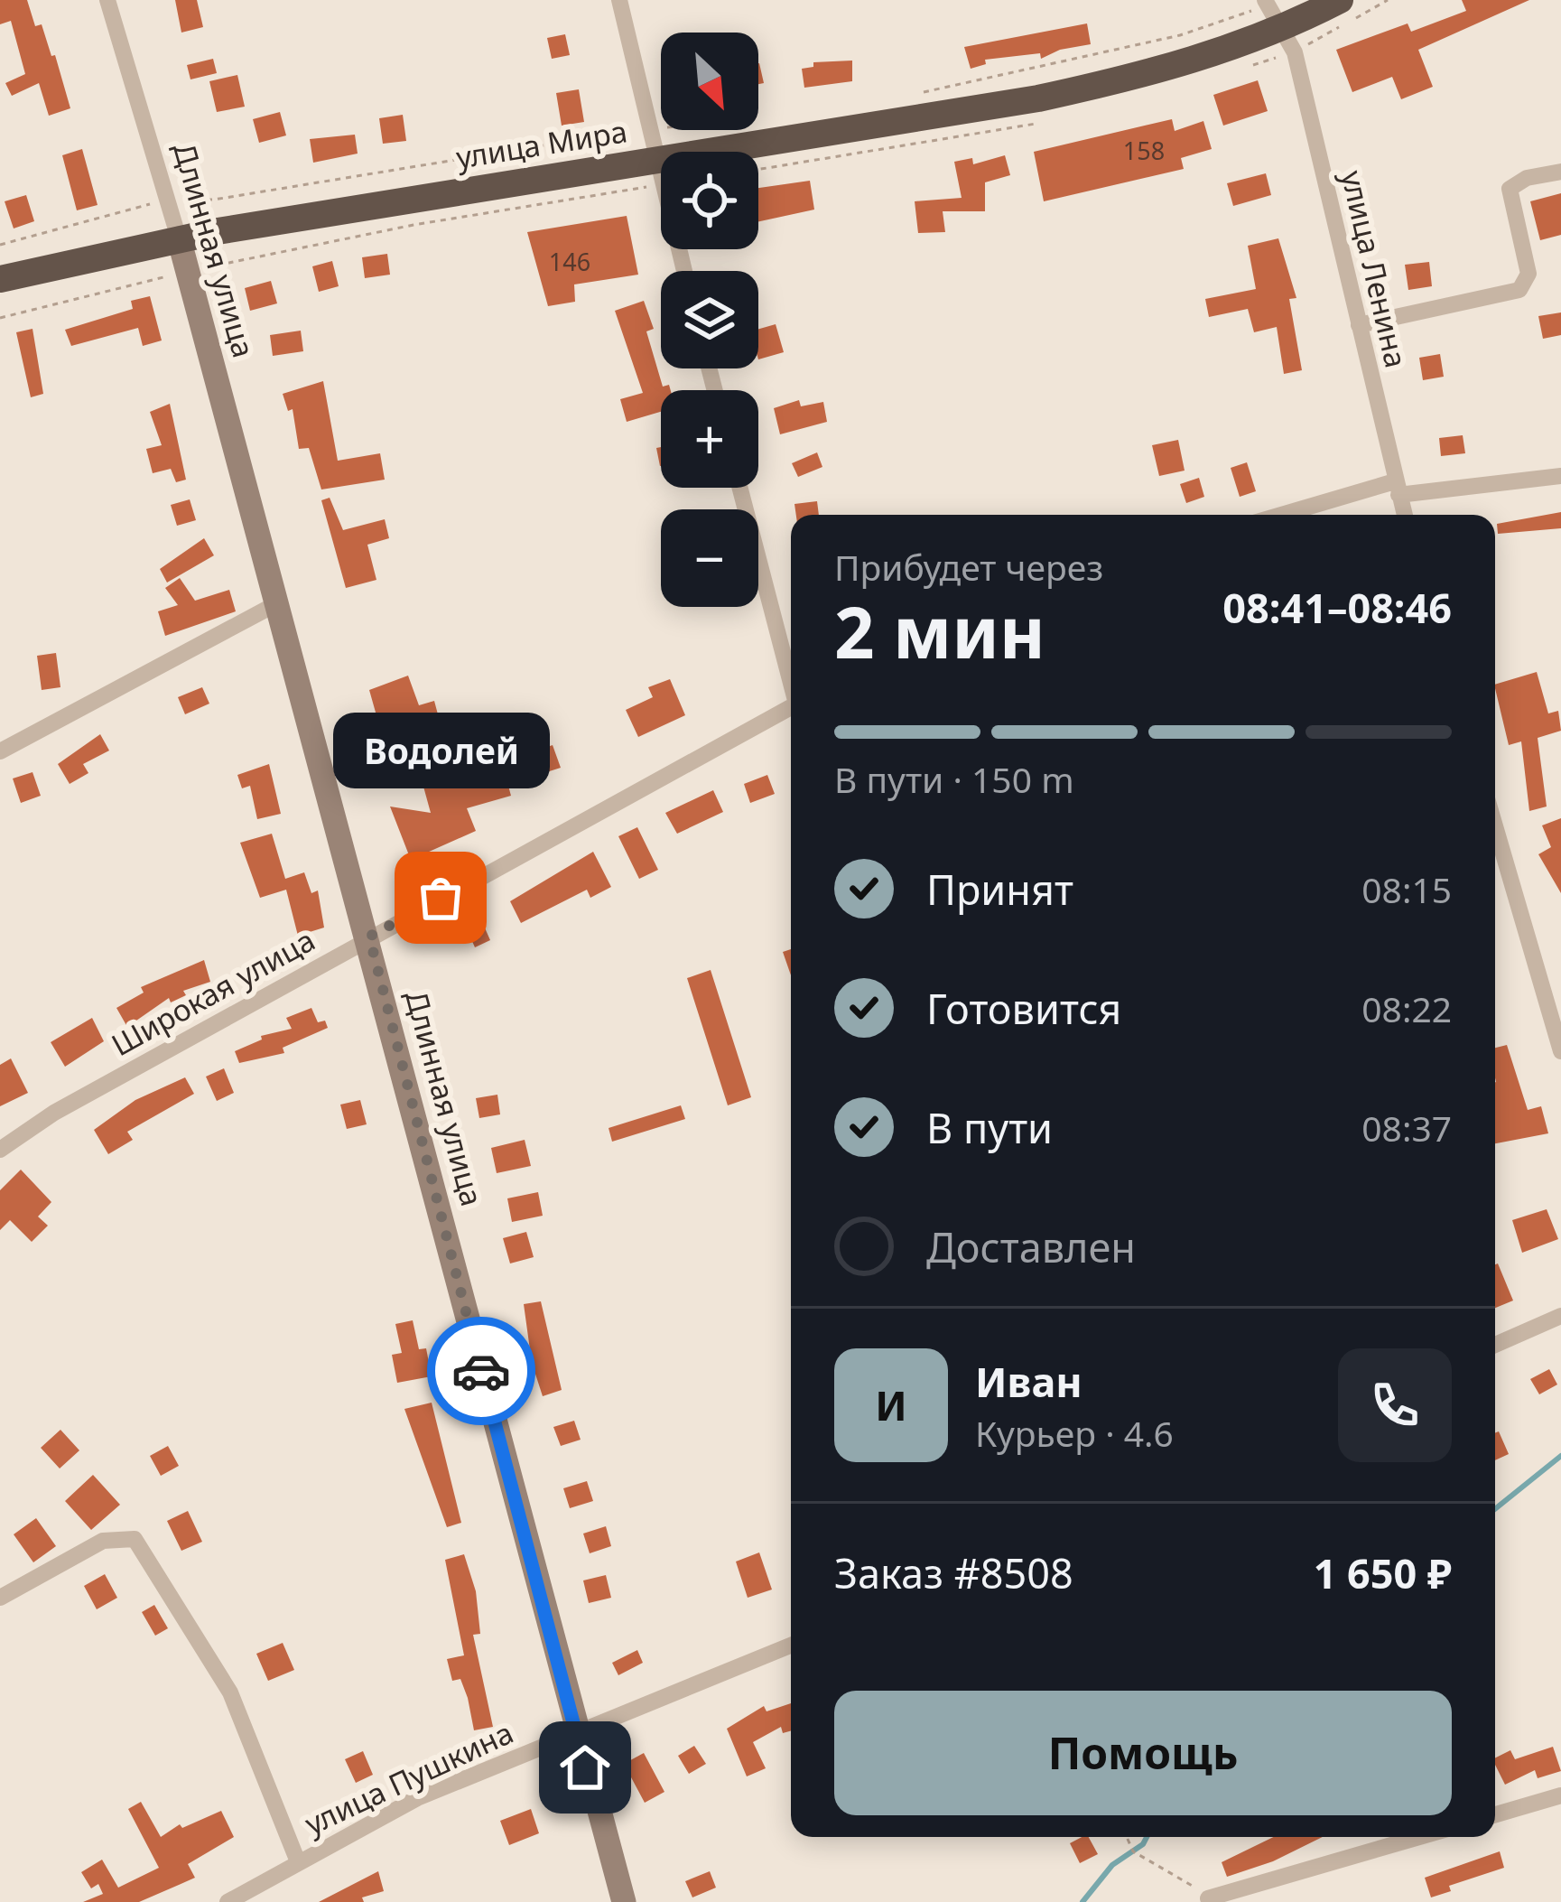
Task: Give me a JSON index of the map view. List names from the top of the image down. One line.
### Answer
{"streets":{"highway":["улица Мира"],"main road":["Длинная улица"],"street":["улица Ленина","Широкая улица","улица Пушкина"]},"crossings":[["улица Мира","Длинная улица"],["улица Мира","улица Ленина"],["Длинная улица","Широкая улица"],["Длинная улица","улица Пушкина"]],"places":["Водолей"],"house_numbers":["158","146"],"north":"bottom right","page":{"map_buttons":["+","−"],"heading":["2 мин","Прибудет через","08:41–08:46"],"panel":["Иван","Курьер · 4.6","Заказ #8508","1 650 ₽"],"bar":"В пути · 150 m","bubble":"Водолей","list":[["Принят","08:15"],["Готовится","08:22"],["В пути","08:37"],"Доставлен"],"round":"И","buttons":"Помощь"}}
